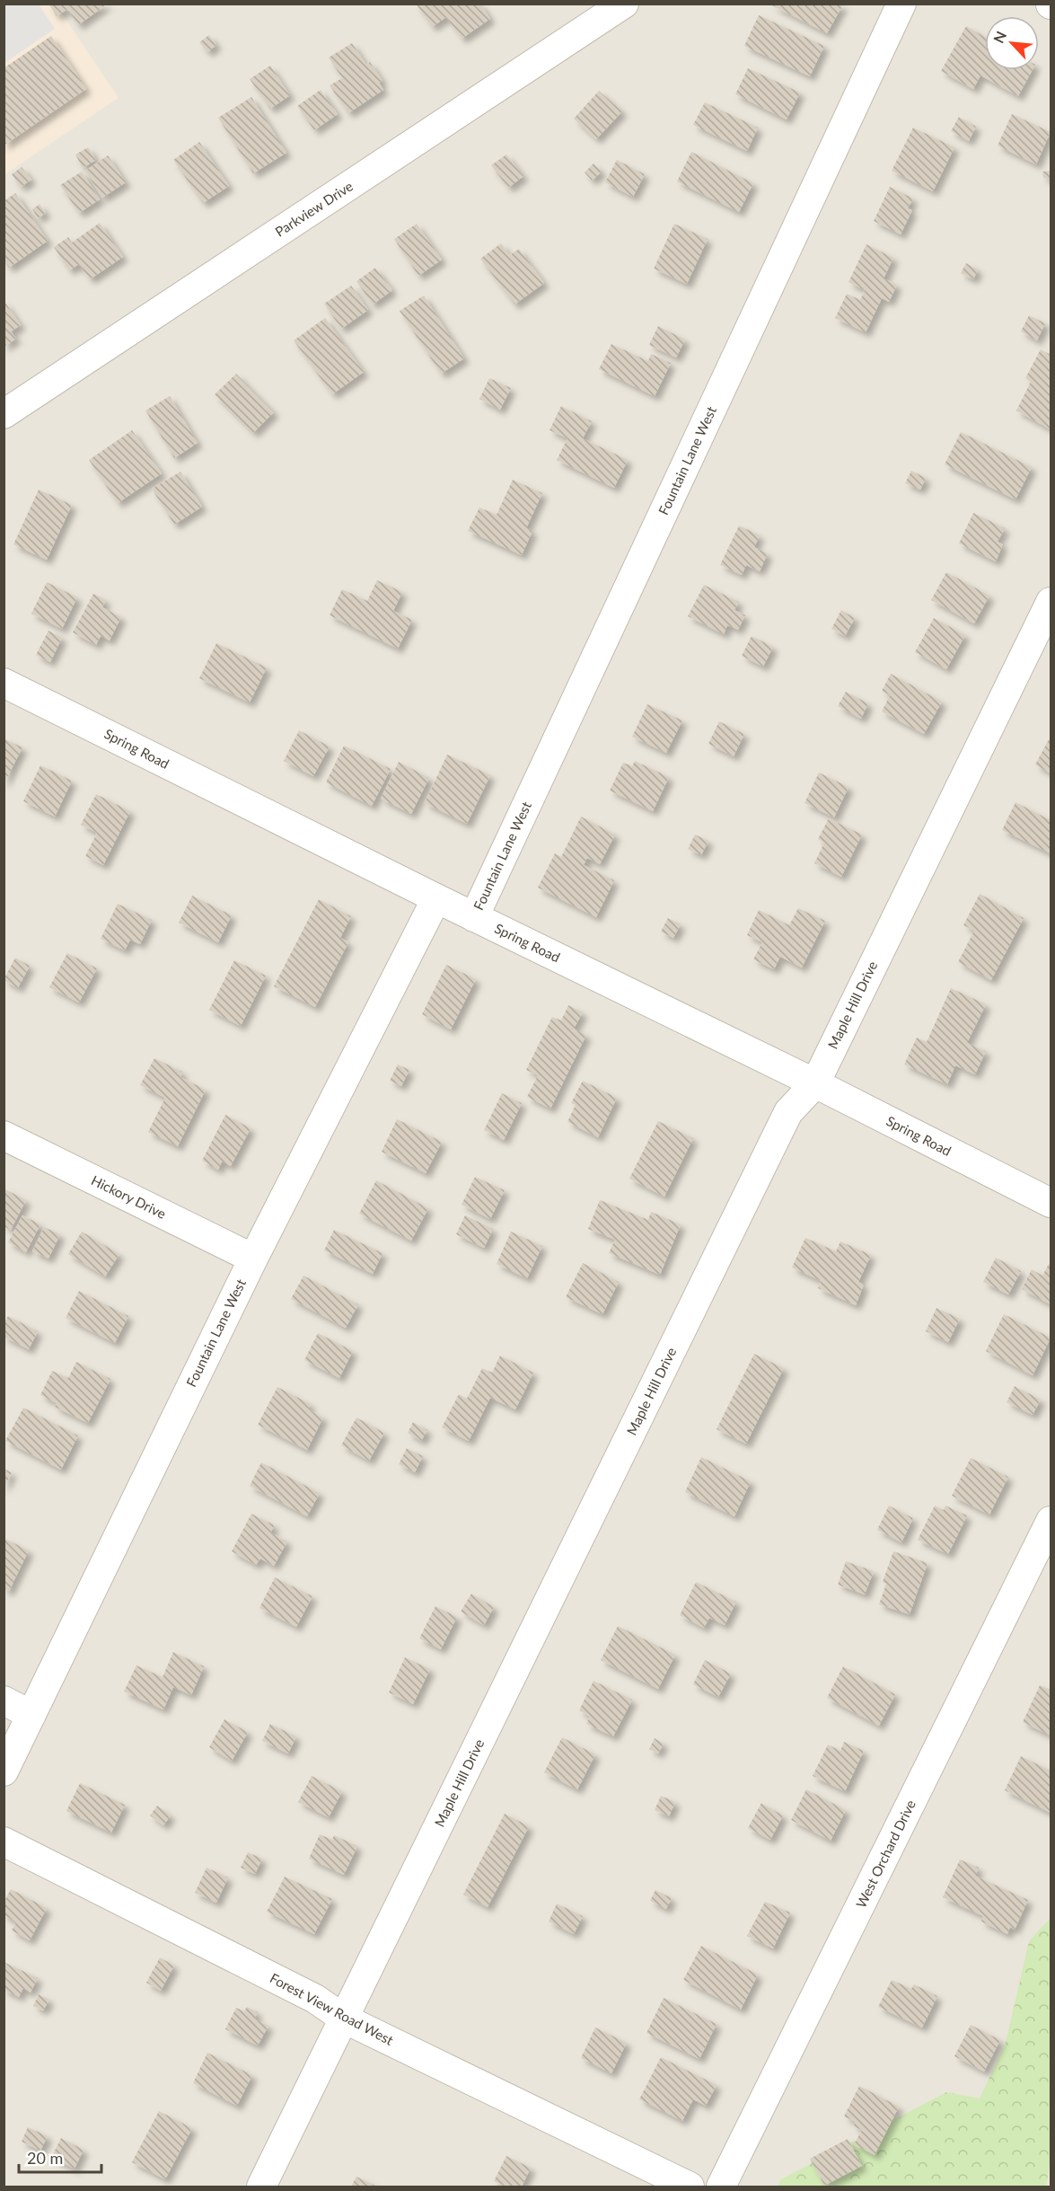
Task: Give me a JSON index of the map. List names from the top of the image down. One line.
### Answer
{"streets":{"street":["Parkview Drive","Fountain Lane West","Spring Road","Maple Hill Drive","Hickory Drive","West Orchard Drive","Forest View Road West"]},"crossings":[["Fountain Lane West","Spring Road"],["Fountain Lane West","Hickory Drive"],["Spring Road","Maple Hill Drive"],["Maple Hill Drive","Forest View Road West"]],"scale_bar":"20 m","north":"top left"}
